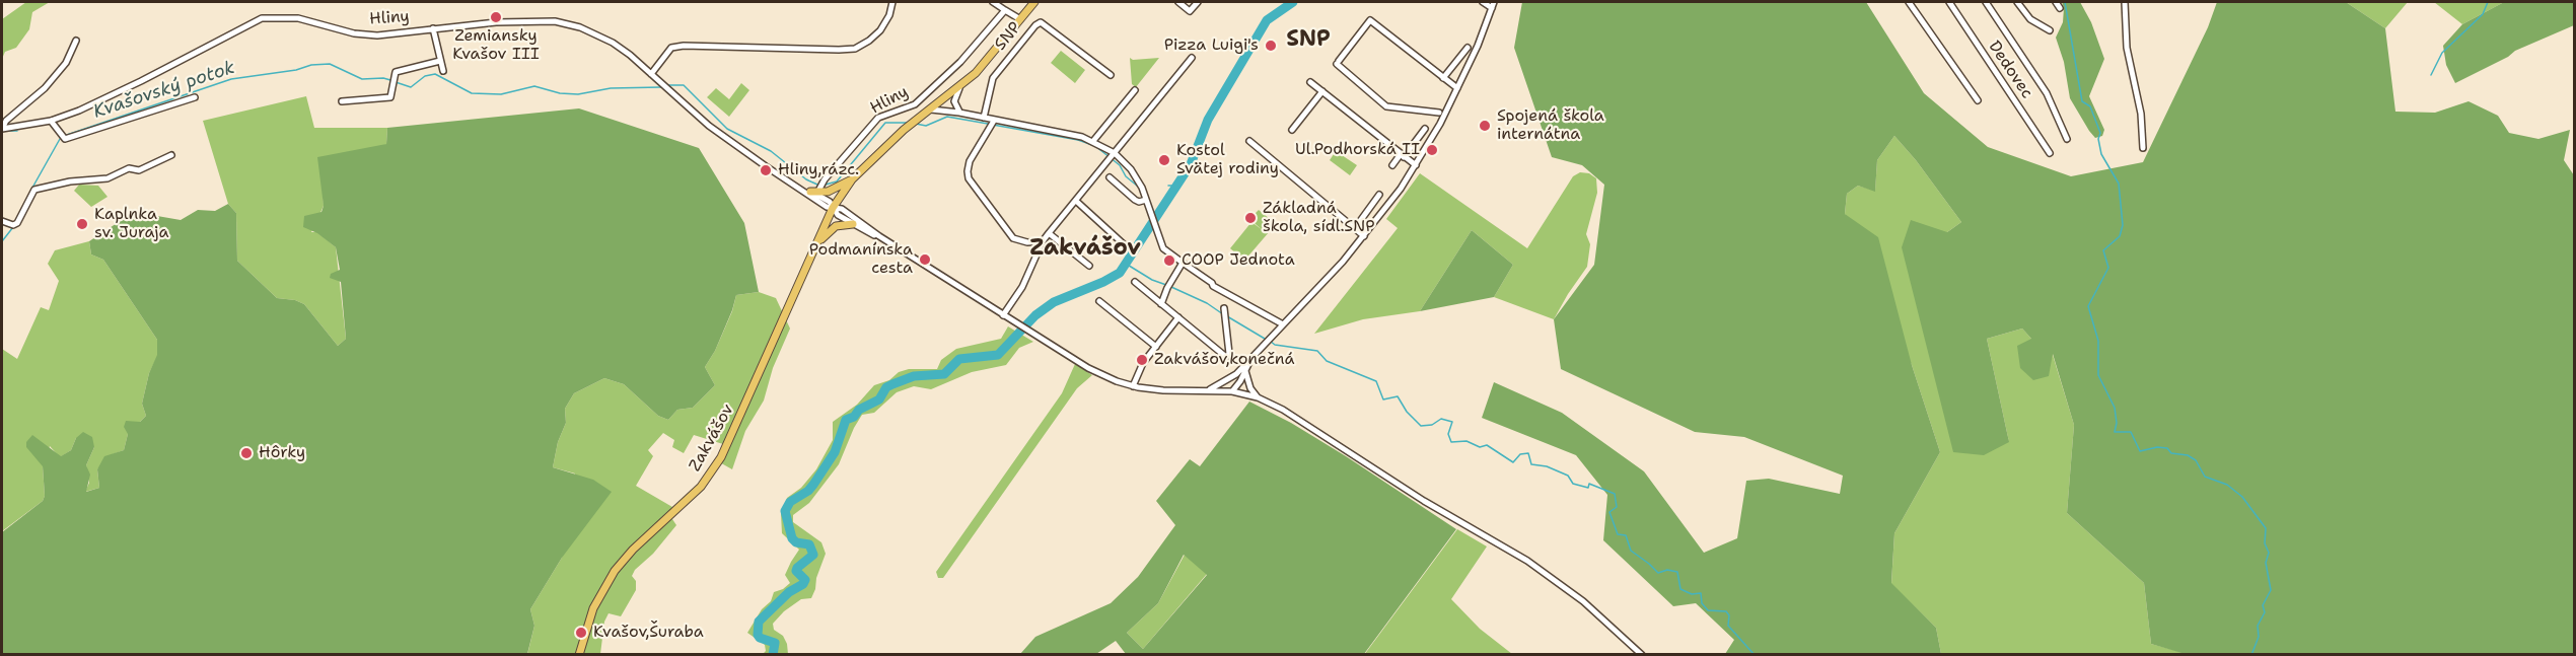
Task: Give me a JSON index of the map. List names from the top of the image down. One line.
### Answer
{"streets":{"main road":["Zakvášov"],"street":["Hliny","SNP","Dedovec"]},"districts":["SNP","Zakvášov"],"water":["Kvašovský potok"],"places":["Zemiansky Kvašov III","Pizza Luigi's","Spojená škola internátna","Ul.Podhorská II","Kostol Svätej rodiny","Hliny,rázc.","Základná škola, sídl.SNP","Kaplnka sv. Juraja","Podmanínska cesta","COOP Jednota","Zakvášov,konečná","Hôrky","Kvašov,Šuraba"]}
